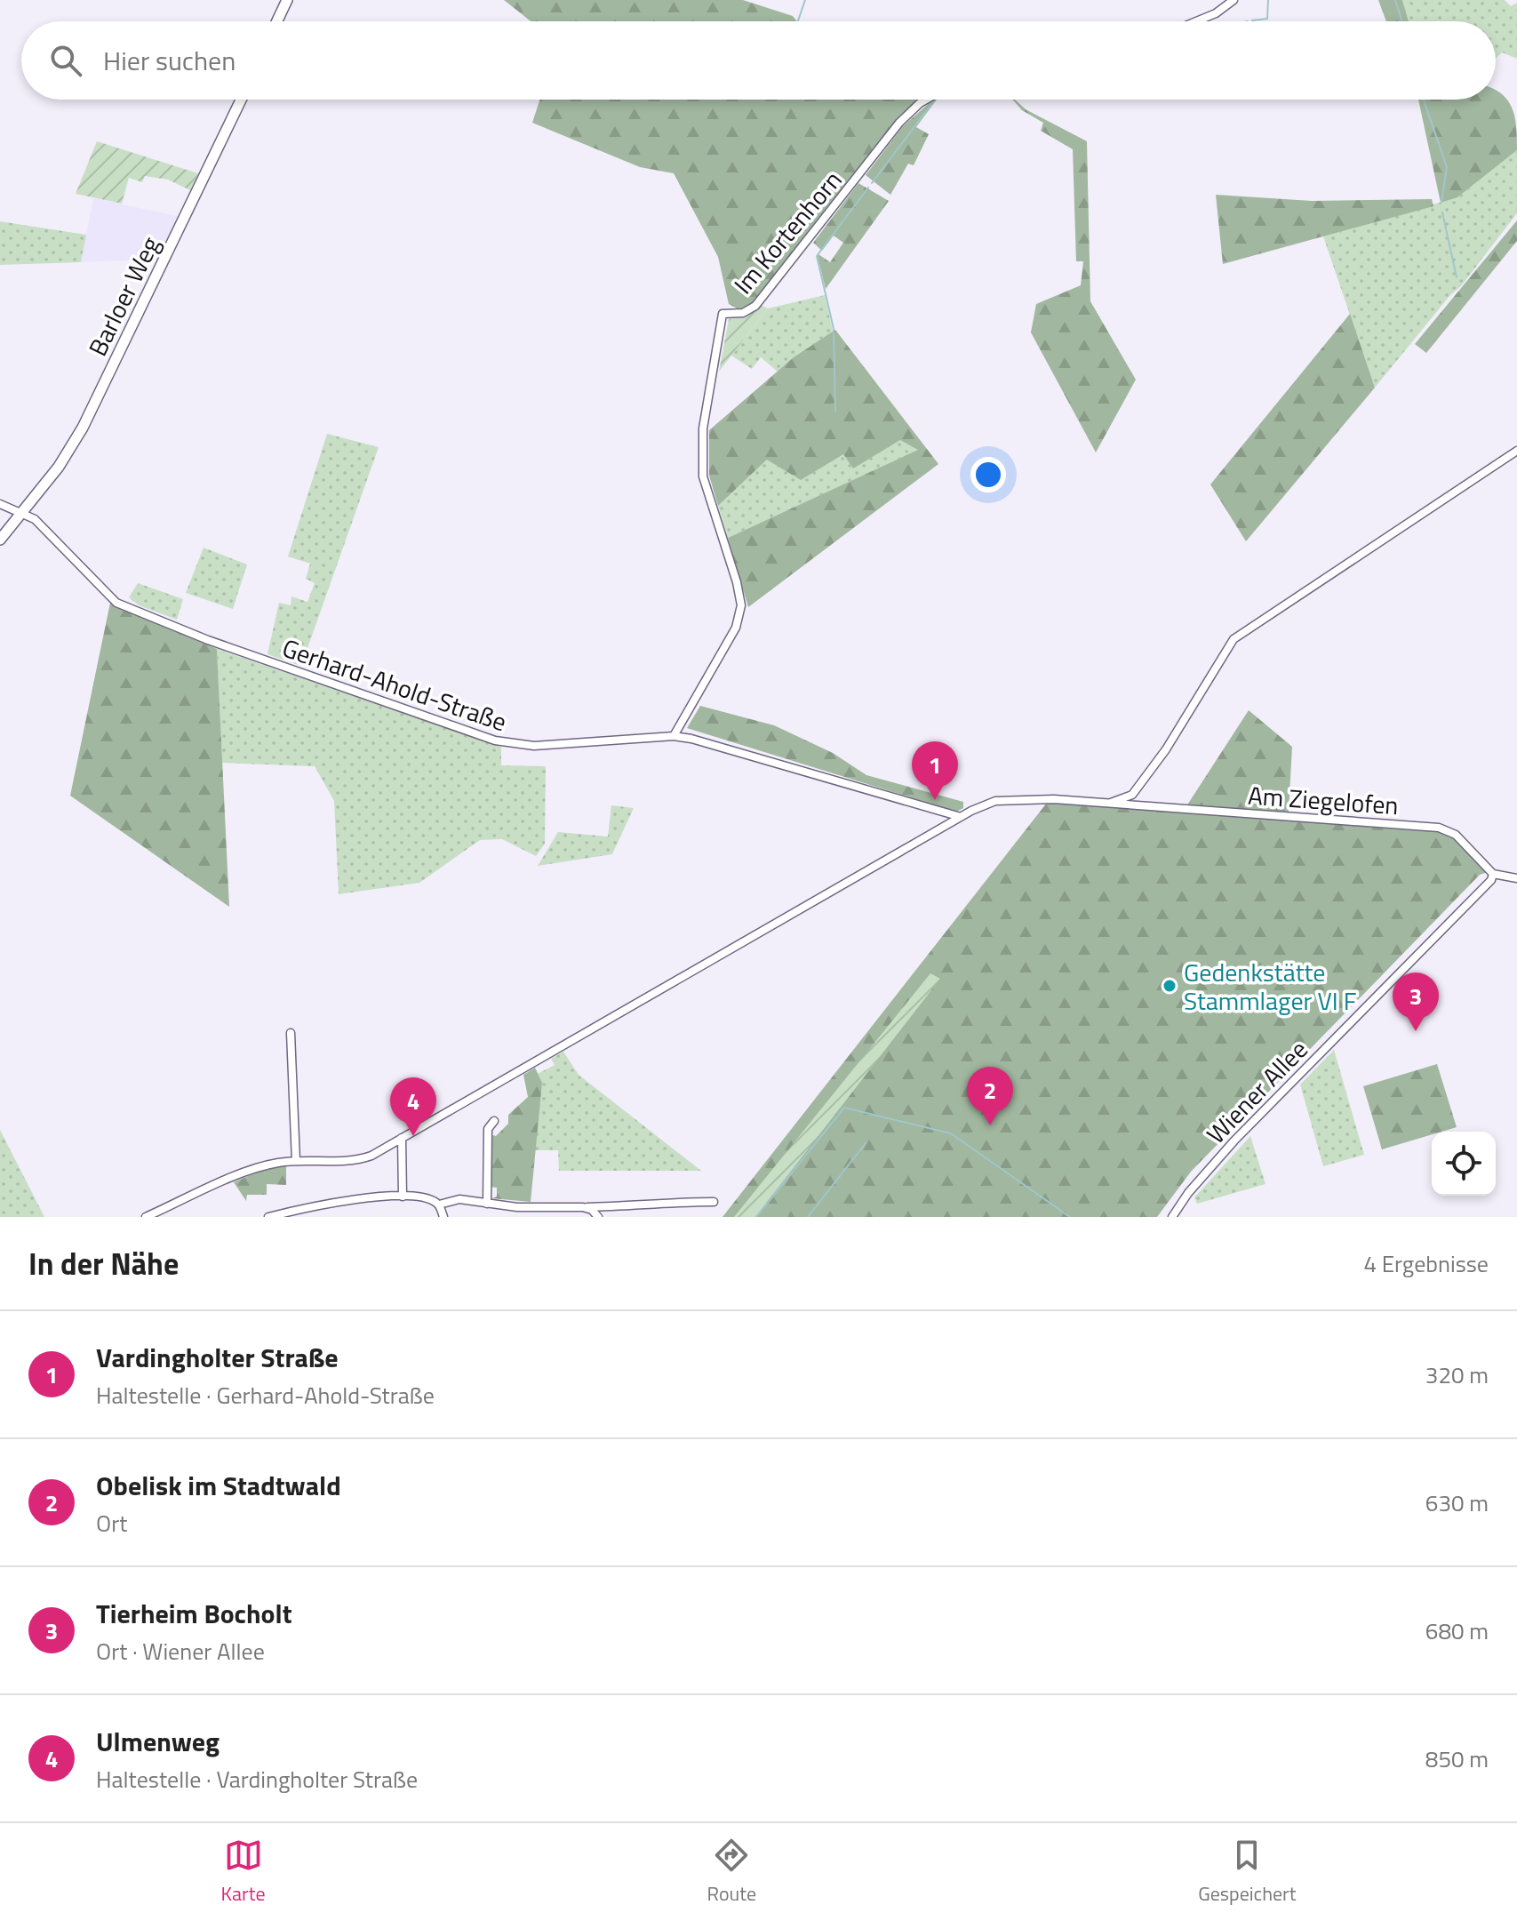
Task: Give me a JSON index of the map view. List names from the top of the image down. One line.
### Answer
{"streets":{"street":["Im Kortenhorn","Barloer Weg","Gerhard-Ahold-Straße","Am Ziegelofen","Wiener Allee"]},"crossings":[["Im Kortenhorn","Gerhard-Ahold-Straße"],["Barloer Weg","Gerhard-Ahold-Straße"],["Gerhard-Ahold-Straße","Am Ziegelofen"],["Am Ziegelofen","Wiener Allee"]],"places":["Gedenkstätte Stammlager VI F"],"page":{"search":"Hier suchen","pins":["1","3","2","4"],"heading":["In der Nähe","4 Ergebnisse"],"list":[{"mark":"1","name":"Vardingholter Straße","note":"Haltestelle · Gerhard-Ahold-Straße","value":"320 m"},{"mark":"2","name":"Obelisk im Stadtwald","note":"Ort","value":"630 m"},{"mark":"3","name":"Tierheim Bocholt","note":"Ort · Wiener Allee","value":"680 m"},{"mark":"4","name":"Ulmenweg","note":"Haltestelle · Vardingholter Straße","value":"850 m"}],"nav":["Karte","Route","Gespeichert"]}}
